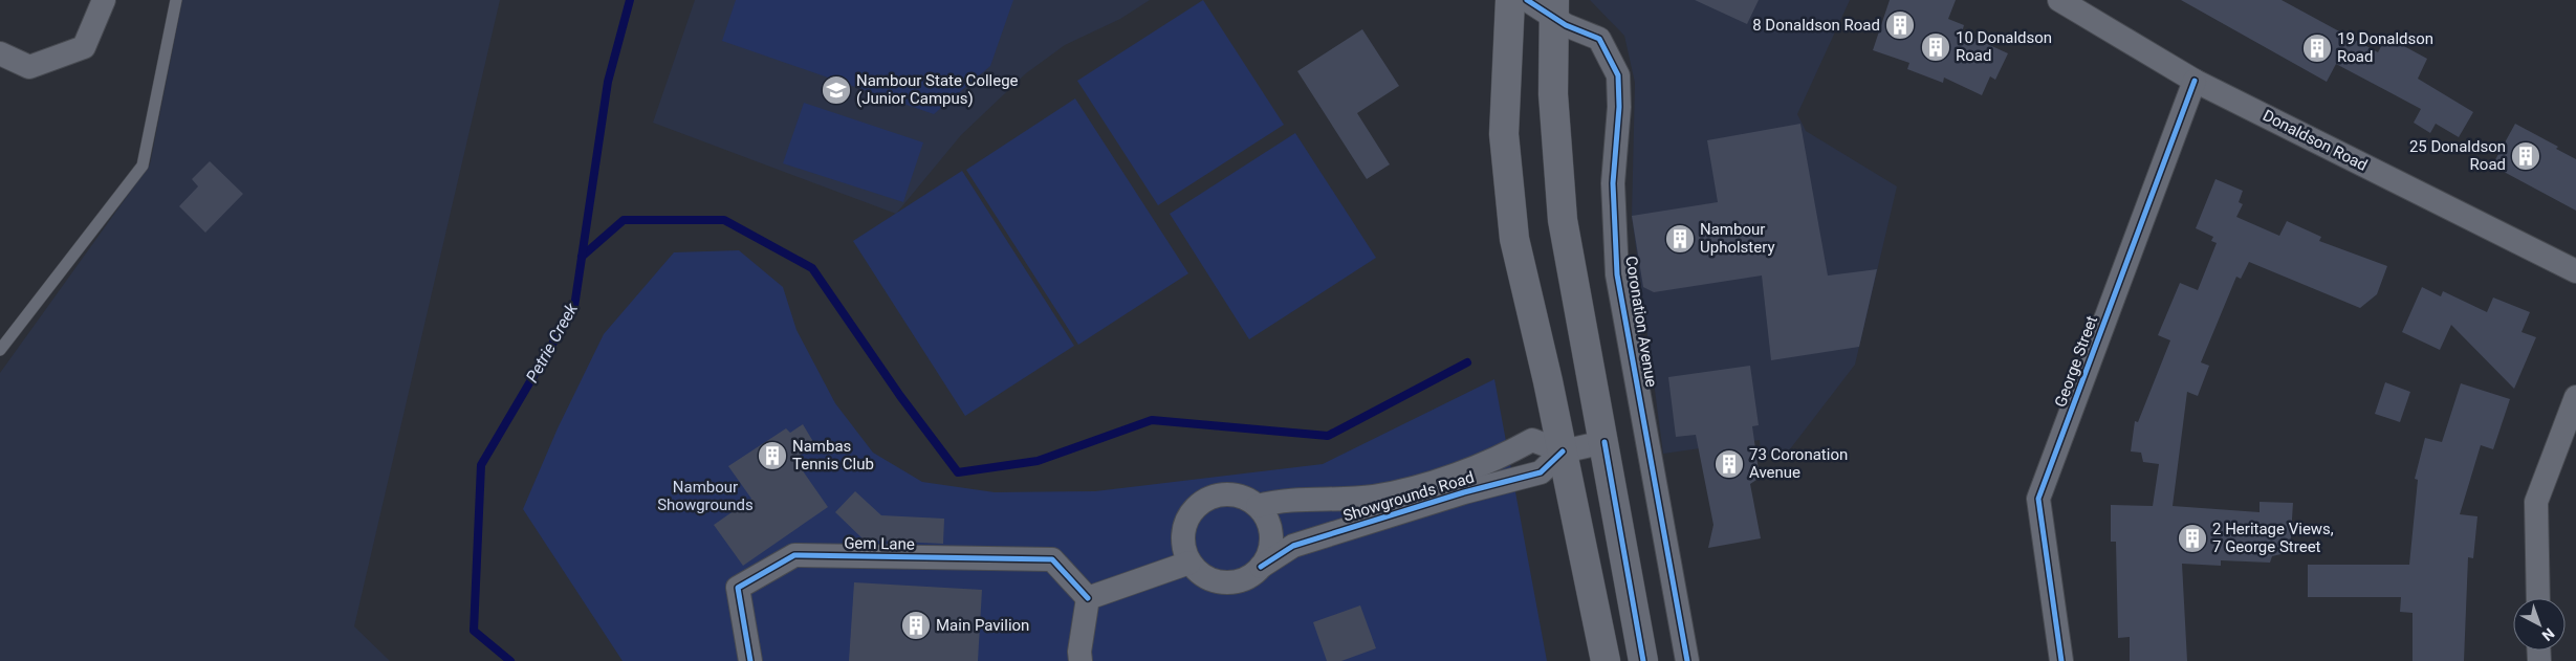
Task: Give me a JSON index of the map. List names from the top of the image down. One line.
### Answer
{"streets":{"street":["Donaldson Road","Coronation Avenue","George Street","Showgrounds Road","Gem Lane"]},"crossings":[["Donaldson Road","George Street"]],"water":["Petrie Creek"],"parks":["Nambour Showgrounds"],"places":{"building":["8 Donaldson Road","10 Donaldson Road","19 Donaldson Road","25 Donaldson Road","Nambour Upholstery","Nambas Tennis Club","73 Coronation Avenue","2 Heritage Views, 7 George Street","Main Pavilion"],"school or university":["Nambour State College (Junior Campus)"]},"north":"bottom right"}
